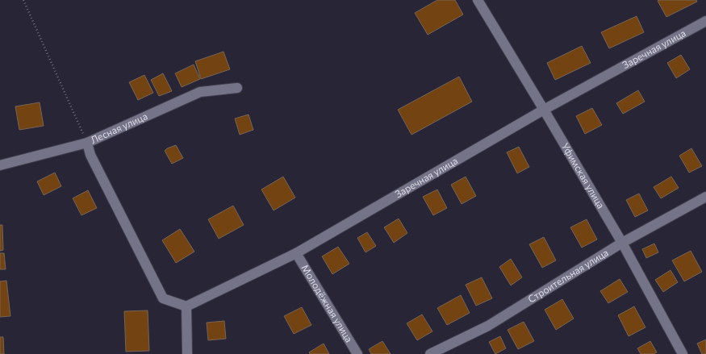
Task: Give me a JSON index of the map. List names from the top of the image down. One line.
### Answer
{"streets":{"street":["Заречная улица","Лесная улица","Уфимская улица","Строительная улица","Молодёжная улица"]},"crossings":[["Заречная улица","Уфимская улица"],["Заречная улица","Молодёжная улица"],["Уфимская улица","Строительная улица"]]}
